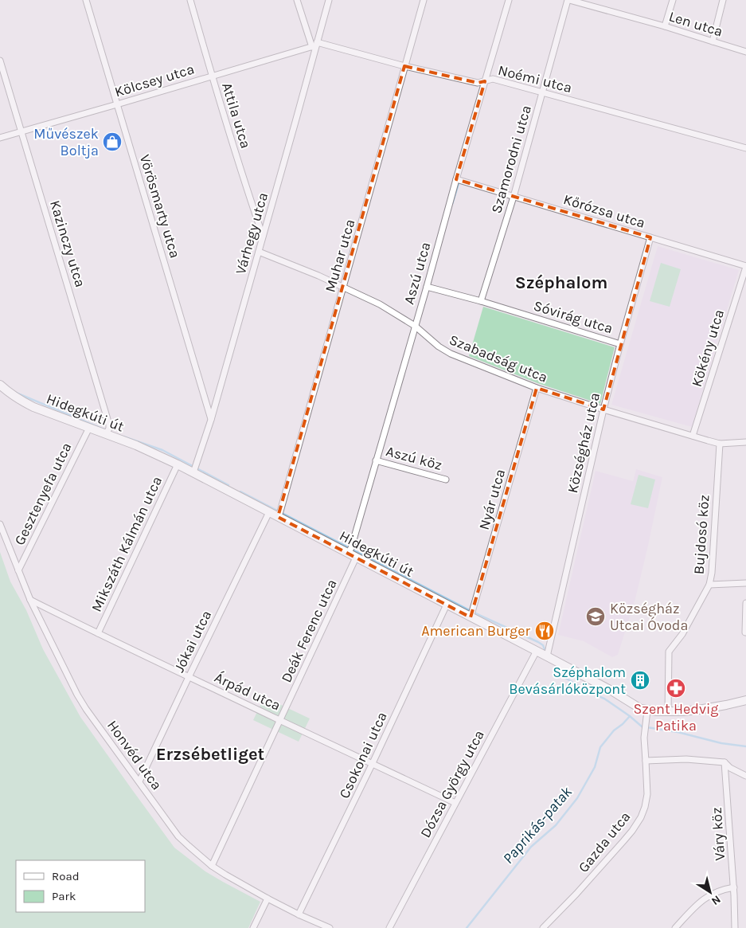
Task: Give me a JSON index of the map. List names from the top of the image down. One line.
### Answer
{"streets":{"main road":["Hidegkúti út"],"street":["Len utca","Noémi utca","Kölcsey utca","Attila utca","Szamorodni utca","Vörösmarty utca","Kőrózsa utca","Várhegy utca","Kazinczy utca","Muhar utca","Aszú utca","Sóvirág utca","Kökény utca","Szabadság utca","Községház utca","Aszú köz","Gesztenyefa utca","Nyár utca","Bujdosó köz","Mikszáth Kálmán utca","Deák Ferenc utca","Jókai utca","Árpád utca","Honvéd utca","Csokonai utca","Dózsa György utca","Váry köz","Gazda utca"]},"crossings":[["Len utca","Szamorodni utca"],["Noémi utca","Kölcsey utca"],["Noémi utca","Szamorodni utca"],["Noémi utca","Várhegy utca"],["Noémi utca","Muhar utca"],["Noémi utca","Aszú utca"],["Kölcsey utca","Attila utca"],["Kölcsey utca","Vörösmarty utca"],["Kölcsey utca","Várhegy utca"],["Kölcsey utca","Kazinczy utca"],["Attila utca","Várhegy utca"],["Szamorodni utca","Kőrózsa utca"],["Szamorodni utca","Sóvirág utca"],["Vörösmarty utca","Várhegy utca"],["Kőrózsa utca","Aszú utca"],["Kőrózsa utca","Kökény utca"],["Kőrózsa utca","Községház utca"],["Várhegy utca","Szabadság utca"],["Várhegy utca","Hidegkúti út"],["Kazinczy utca","Hidegkúti út"],["Muhar utca","Szabadság utca"],["Muhar utca","Hidegkúti út"],["Aszú utca","Sóvirág utca"],["Aszú utca","Szabadság utca"],["Aszú utca","Hidegkúti út"],["Aszú utca","Aszú köz"],["Sóvirág utca","Községház utca"],["Kökény utca","Szabadság utca"],["Szabadság utca","Községház utca"],["Szabadság utca","Nyár utca"],["Szabadság utca","Bujdosó köz"],["Hidegkúti út","Községház utca"],["Hidegkúti út","Gesztenyefa utca"],["Hidegkúti út","Nyár utca"],["Hidegkúti út","Bujdosó köz"],["Hidegkúti út","Mikszáth Kálmán utca"],["Hidegkúti út","Deák Ferenc utca"],["Hidegkúti út","Jókai utca"],["Hidegkúti út","Csokonai utca"],["Hidegkúti út","Dózsa György utca"],["Hidegkúti út","Gazda utca"],["Gesztenyefa utca","Honvéd utca"],["Mikszáth Kálmán utca","Árpád utca"],["Deák Ferenc utca","Árpád utca"],["Deák Ferenc utca","Honvéd utca"],["Jókai utca","Árpád utca"],["Jókai utca","Honvéd utca"],["Árpád utca","Honvéd utca"],["Árpád utca","Csokonai utca"],["Árpád utca","Dózsa György utca"],["Honvéd utca","Csokonai utca"]],"districts":["Széphalom","Erzsébetliget"],"water":["Paprikás-patak"],"places":{"shop":["Művészek Boltja"],"school or university":["Községház Utcai Óvoda"],"restaurant":["American Burger"],"building":["Széphalom Bevásárlóközpont"],"pharmacy":["Szent Hedvig Patika"]},"legend":["Road","Park"],"north":"bottom right"}
